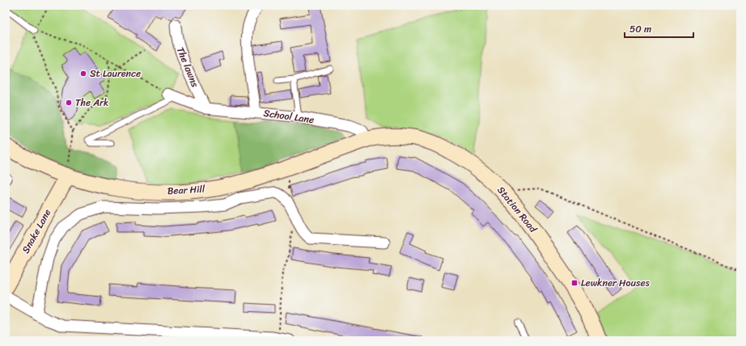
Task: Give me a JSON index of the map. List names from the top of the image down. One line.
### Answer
{"streets":{"street":["The lawns","School Lane","Bear Hill","Station Road","Snake Lane"]},"crossings":[["School Lane","Bear Hill"],["School Lane","Station Road"],["Bear Hill","Station Road"],["Bear Hill","Snake Lane"]],"places":{"other":["St Laurence","The Ark"],"transit":["Lewkner Houses"]},"scale_bar":"50 m"}
